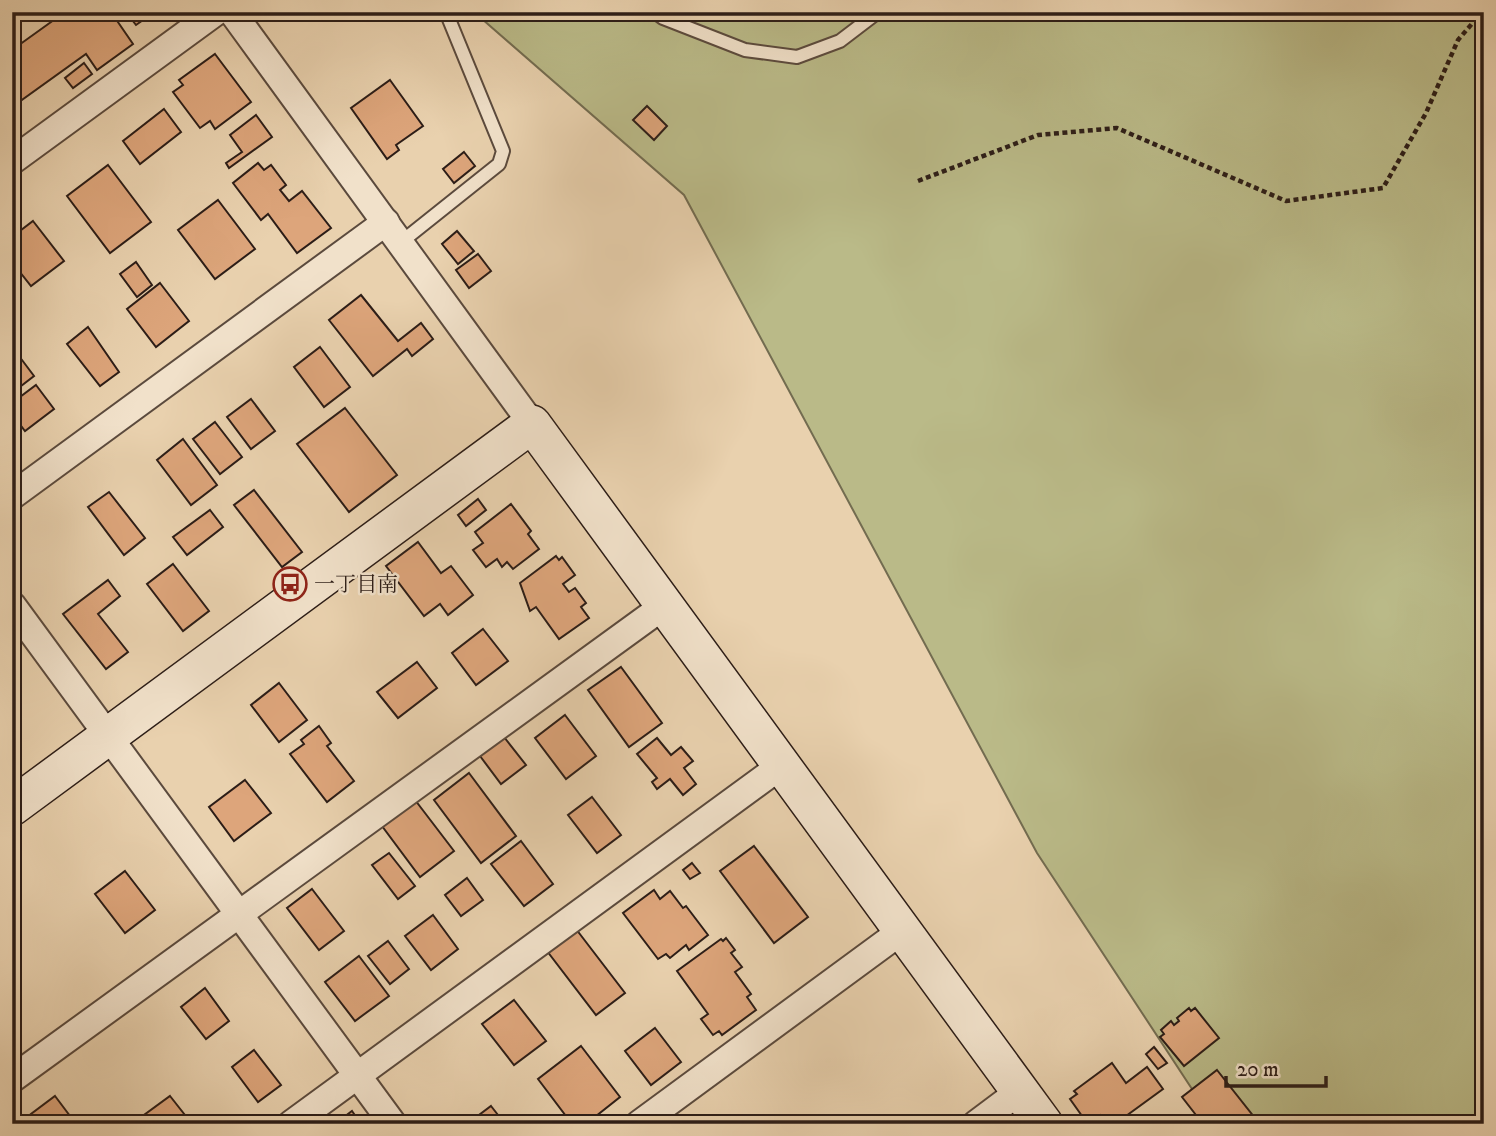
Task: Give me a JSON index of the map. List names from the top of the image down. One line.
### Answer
{"places":{"bus stop":["一丁目南"]},"scale_bar":"20 m"}
